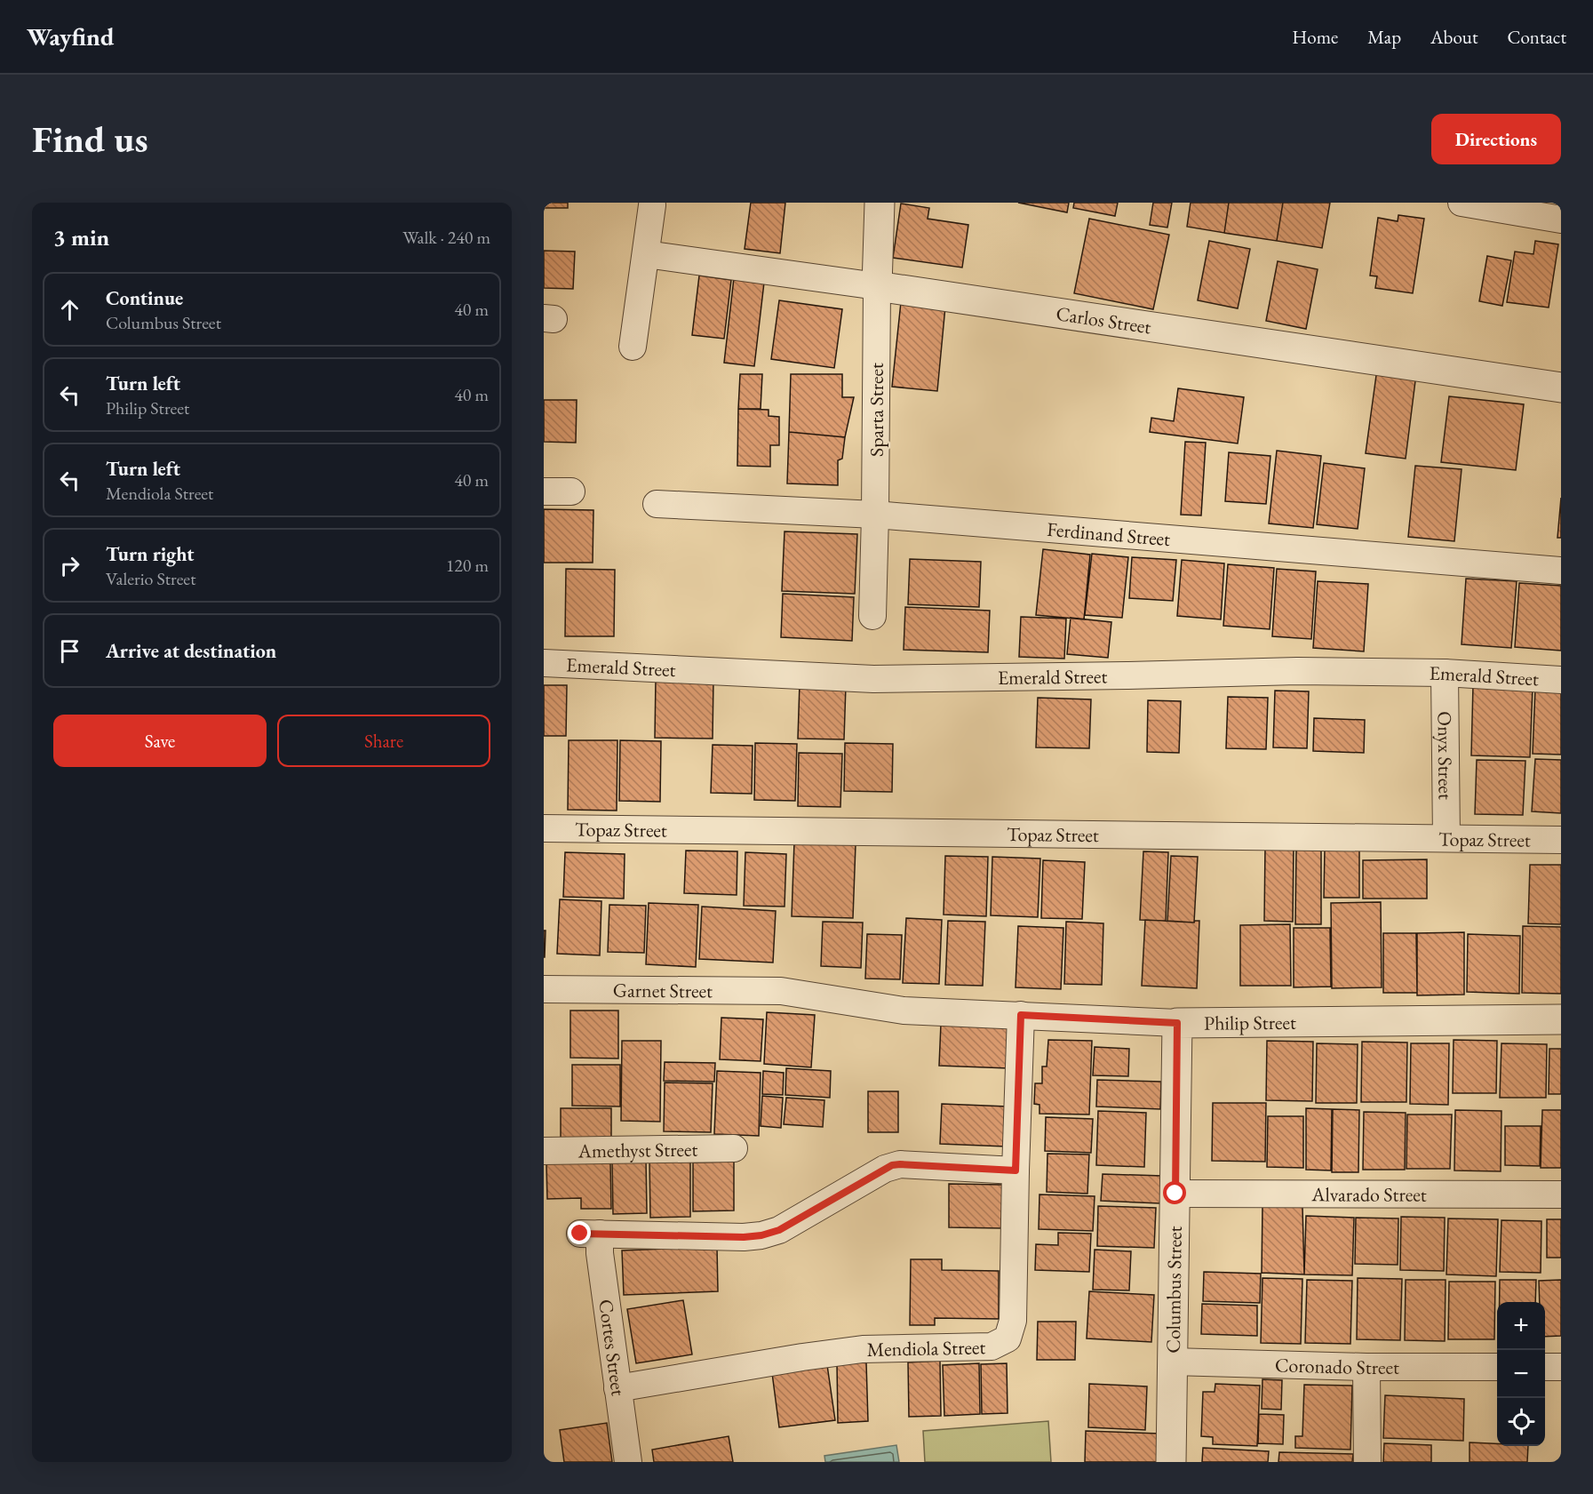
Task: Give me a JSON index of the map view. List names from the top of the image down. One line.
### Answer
{"streets":{"street":["Carlos Street","Sparta Street","Ferdinand Street","Emerald Street","Onyx Street","Topaz Street","Garnet Street","Philip Street","Amethyst Street","Alvarado Street","Columbus Street","Mendiola Street","Cortes Street","Coronado Street"]},"crossings":[["Carlos Street","Sparta Street"],["Sparta Street","Ferdinand Street"],["Emerald Street","Onyx Street"],["Onyx Street","Topaz Street"],["Garnet Street","Philip Street"],["Philip Street","Columbus Street"],["Philip Street","Mendiola Street"],["Alvarado Street","Columbus Street"],["Columbus Street","Coronado Street"],["Mendiola Street","Cortes Street"]],"page":{"header":"Wayfind","nav":["Home","Map","About","Contact"],"buttons":["Directions",["Save","Share"]],"title":"Find us","heading":["3 min","Walk · 240 m"],"list":[["Continue","Columbus Street","40 m"],["Turn left","Philip Street","40 m"],["Turn left","Mendiola Street","40 m"],["Turn right","Valerio Street","120 m"],"Arrive at destination"],"map_buttons":["+","−"]}}
